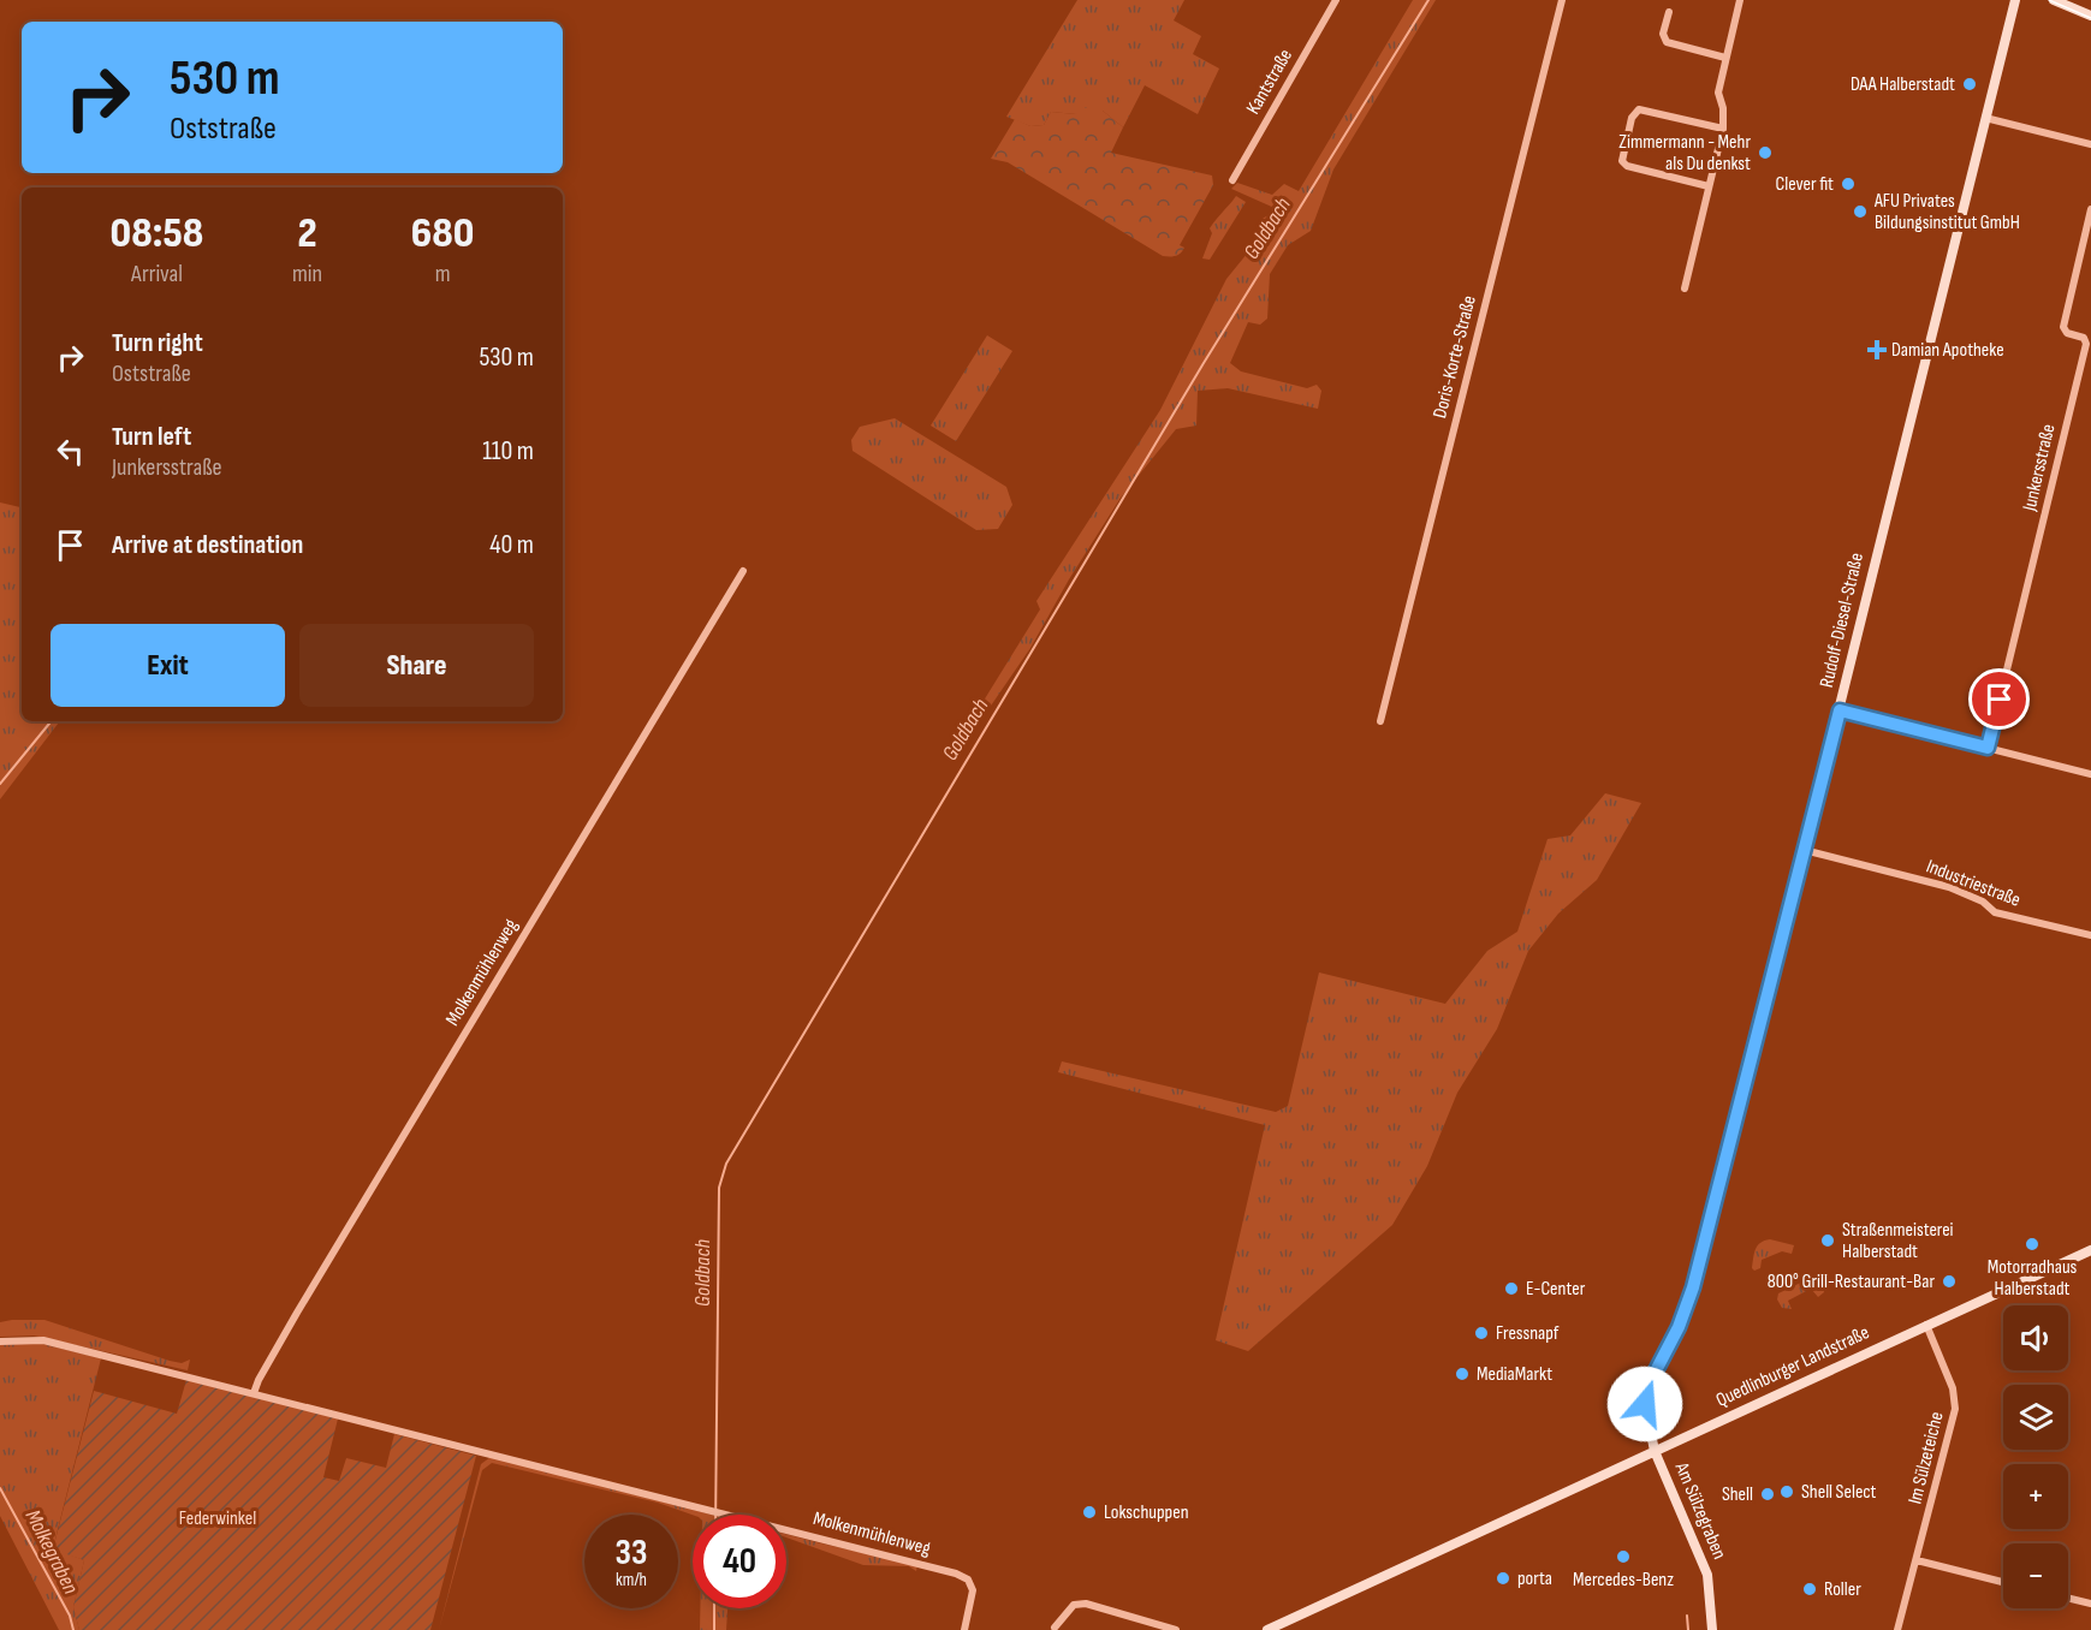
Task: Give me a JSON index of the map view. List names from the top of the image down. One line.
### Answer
{"streets":{"street":["Kantstraße","Doris-Korte-Straße","Junkersstraße","Rudolf-Diesel-Straße","Industriestraße","Molkenmühlenweg","Quedlinburger Landstraße","Im Sülzeteiche","Am Sülzegraben"]},"crossings":[["Rudolf-Diesel-Straße","Industriestraße"],["Rudolf-Diesel-Straße","Quedlinburger Landstraße"],["Rudolf-Diesel-Straße","Am Sülzegraben"],["Quedlinburger Landstraße","Im Sülzeteiche"],["Quedlinburger Landstraße","Am Sülzegraben"]],"water":["Goldbach","Molkegraben"],"parks":["Federwinkel"],"places":{"other":["DAA Halberstadt","Zimmermann - Mehr als Du denkst","Clever fit","AFU Privates Bildungsinstitut GmbH","Straßenmeisterei Halberstadt","Motorradhaus Halberstadt","800° Grill-Restaurant-Bar","E-Center","Fressnapf","MediaMarkt","Shell Select","Shell","Lokschuppen","Mercedes-Benz","porta","Roller"],"health":["Damian Apotheke"]},"page":{"turn":["530 m","Oststraße"],"eta":["08:58","Arrival","2","min","680","m"],"list":[{"name":"Turn right","note":"Oststraße","value":"530 m"},{"name":"Turn left","note":"Junkersstraße","value":"110 m"},{"name":"Arrive at destination","value":"40 m"}],"buttons":["Exit","Share"],"map_buttons":["+","−"],"speed":"33 km/h","limit":"40"}}
